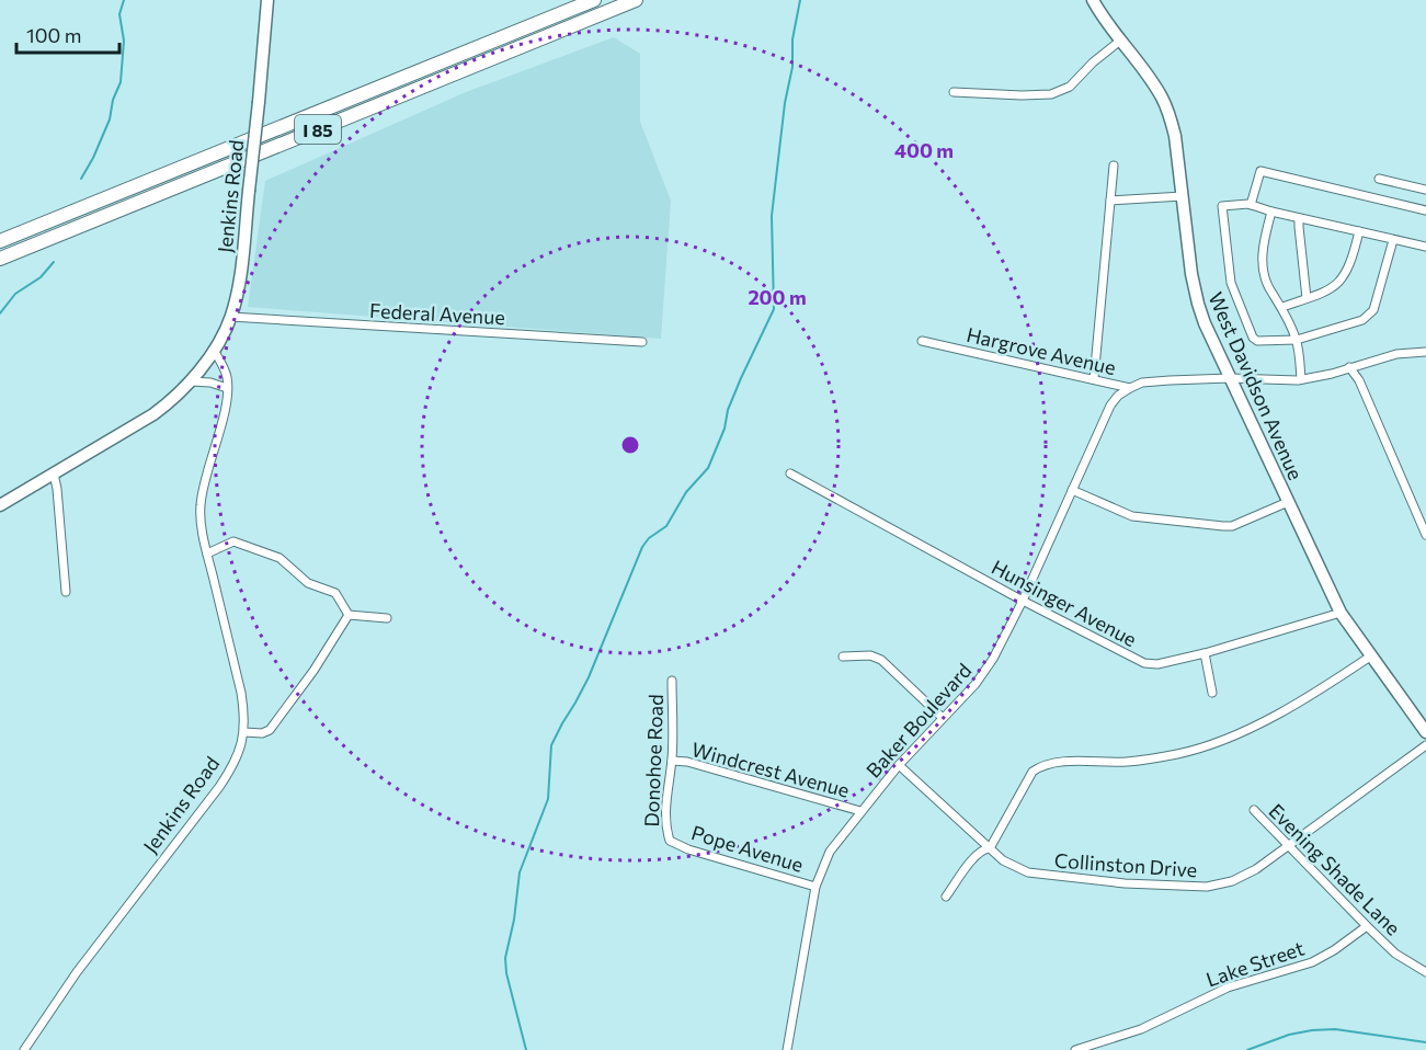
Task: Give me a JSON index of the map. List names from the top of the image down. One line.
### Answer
{"streets":{"highway":["I 85"],"street":["Jenkins Road","Federal Avenue","Hargrove Avenue","West Davidson Avenue","Hunsinger Avenue","Baker Boulevard","Donohoe Road","Windcrest Avenue","Pope Avenue","Collinston Drive","Evening Shade Lane","Lake Street"]},"crossings":[["Jenkins Road","Federal Avenue"],["Hargrove Avenue","West Davidson Avenue"],["Hargrove Avenue","Baker Boulevard"],["West Davidson Avenue","Hunsinger Avenue"],["Hunsinger Avenue","Baker Boulevard"],["Baker Boulevard","Windcrest Avenue"],["Baker Boulevard","Pope Avenue"],["Baker Boulevard","Collinston Drive"],["Donohoe Road","Windcrest Avenue"],["Donohoe Road","Pope Avenue"],["Collinston Drive","Evening Shade Lane"],["Evening Shade Lane","Lake Street"]],"scale_bar":"100 m","rings":["400 m","200 m"]}
